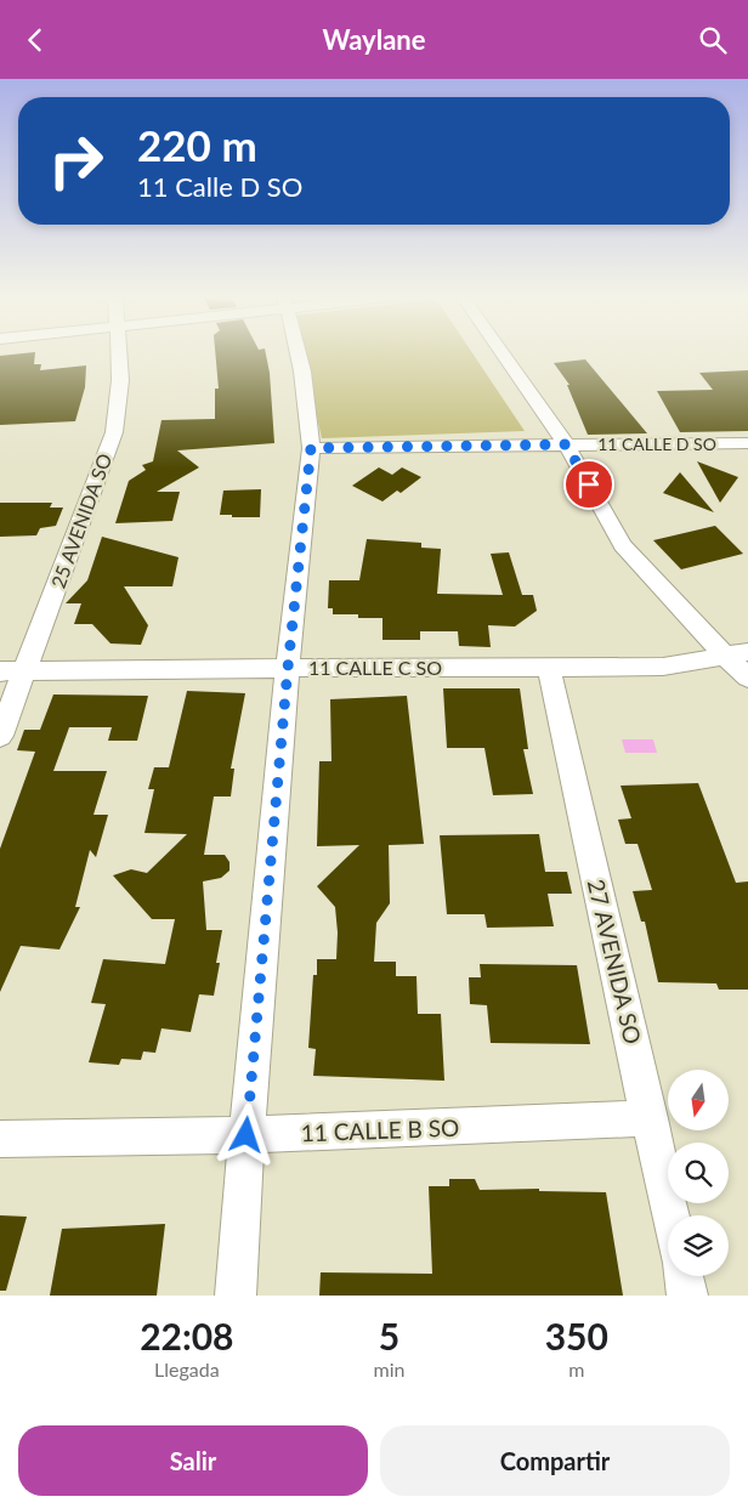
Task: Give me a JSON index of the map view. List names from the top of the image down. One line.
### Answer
{"streets":{"street":["11 CALLE D SO","25 AVENIDA SO","11 CALLE C SO","27 AVENIDA SO","11 CALLE B SO"]},"crossings":[["25 AVENIDA SO","11 CALLE C SO"],["11 CALLE C SO","27 AVENIDA SO"],["27 AVENIDA SO","11 CALLE B SO"]],"north":"bottom","page":{"header":"Waylane","turn":["220 m","11 Calle D SO"],"eta":["22:08","Llegada","5","min","350","m"],"buttons":["Salir","Compartir"]}}
